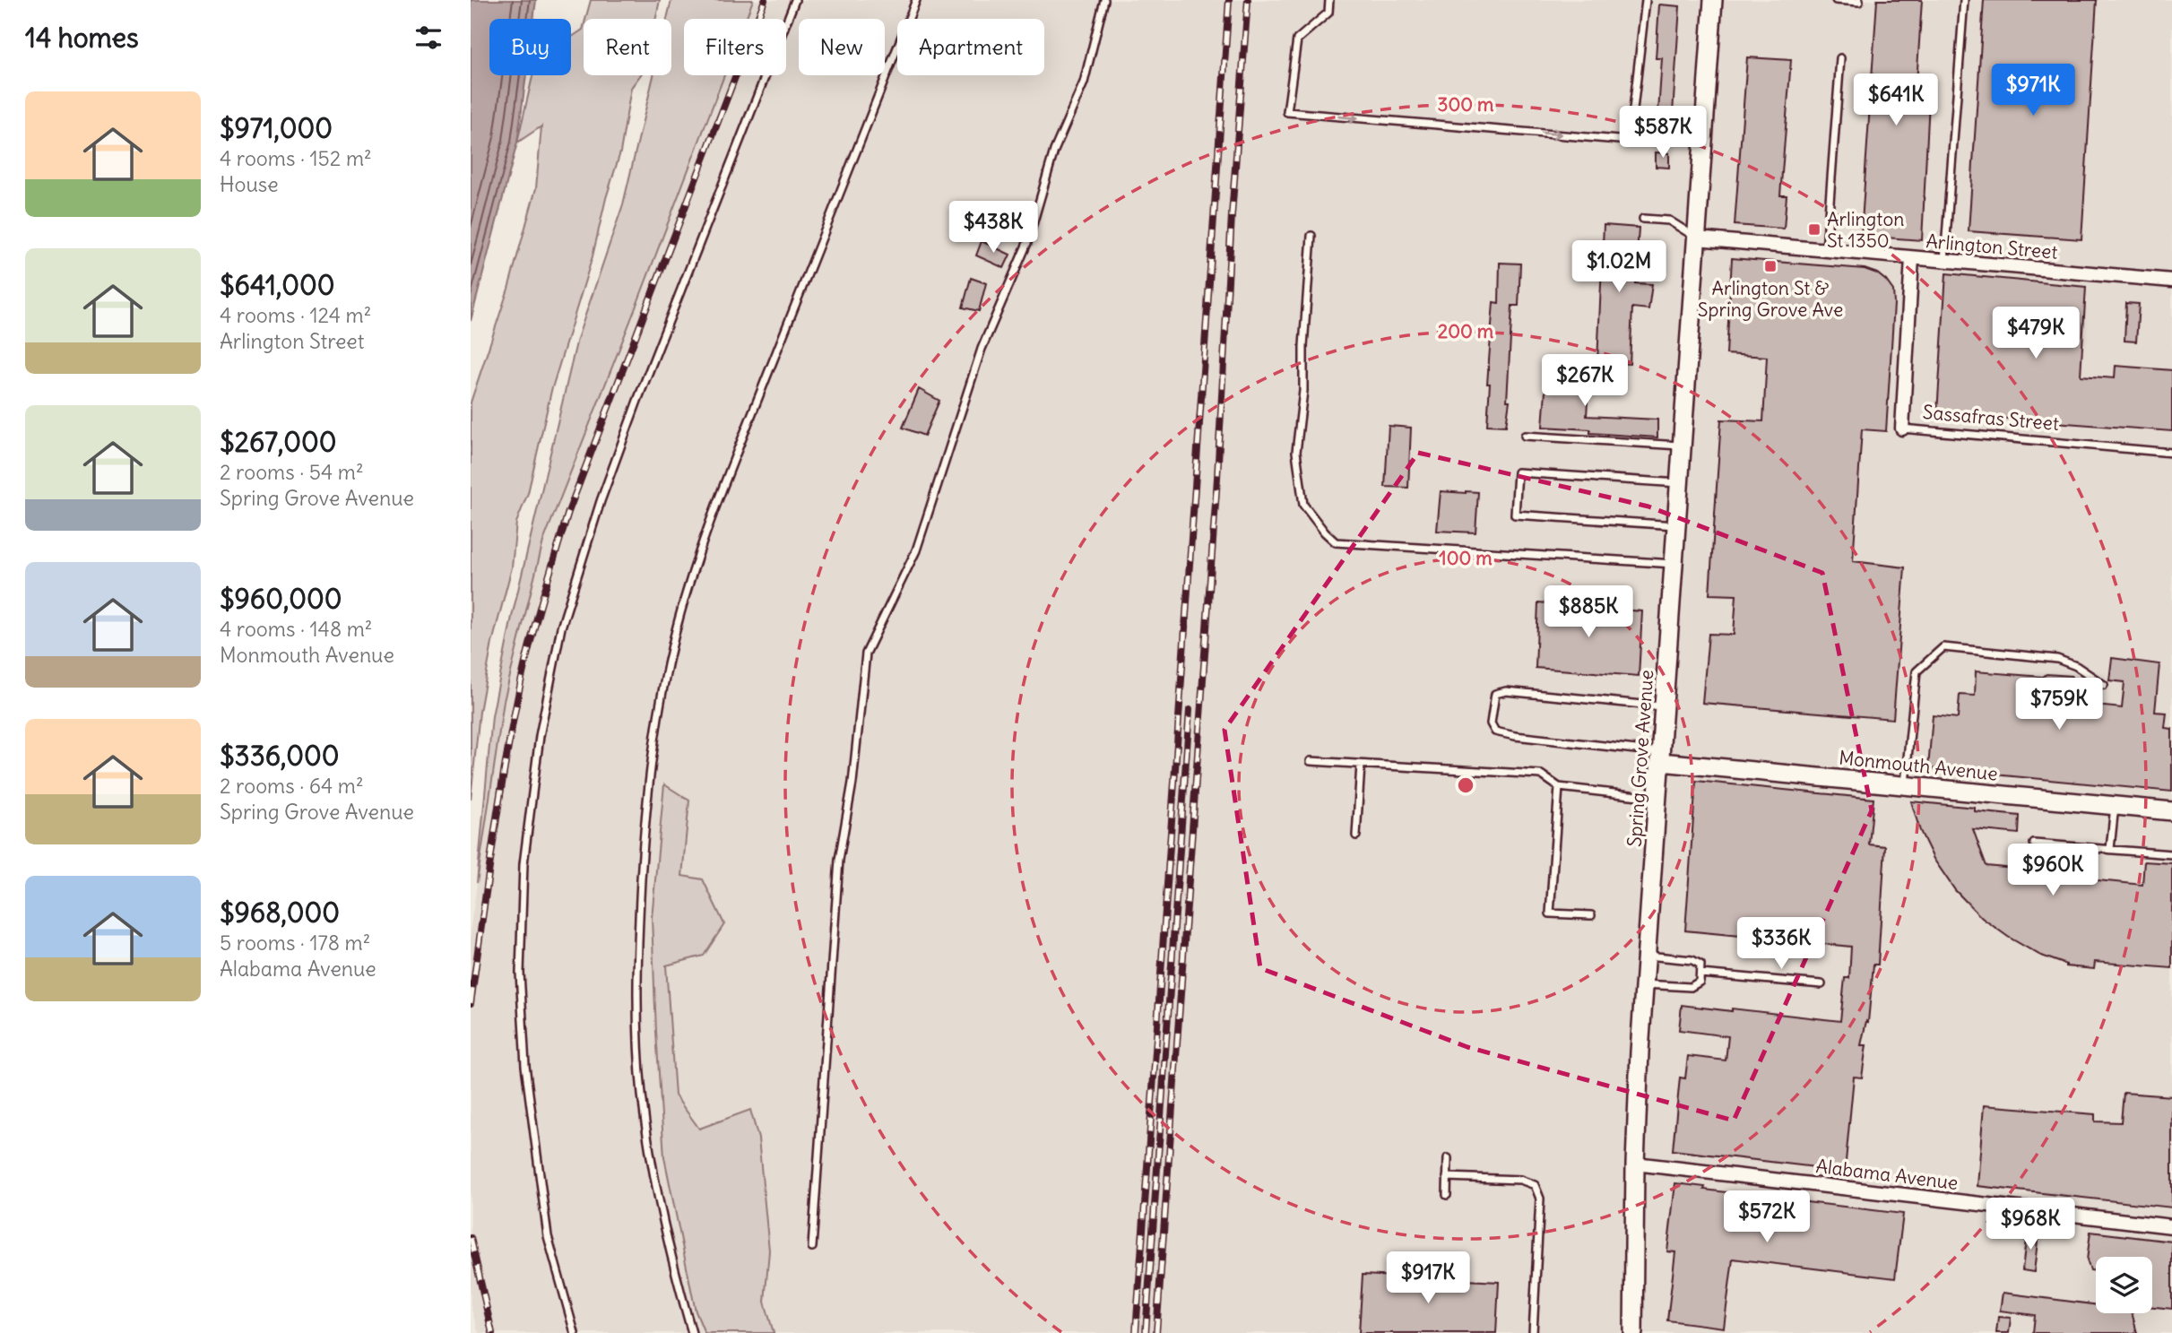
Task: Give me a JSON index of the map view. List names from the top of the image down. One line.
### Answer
{"streets":{"main road":["Spring Grove Avenue","Monmouth Avenue"],"street":["Arlington Street","Sassafras Street","Alabama Avenue"]},"crossings":[["Arlington Street","Sassafras Street"],["Arlington Street","Spring Grove Avenue"],["Spring Grove Avenue","Monmouth Avenue"],["Spring Grove Avenue","Alabama Avenue"]],"places":{"transit":["Arlington St 1350","Arlington St & Spring Grove Ave"]},"page":{"heading":"14 homes","chip":["Buy","Rent","Filters","New","Apartment"],"price":["$971K","$641K","$587K","$438K","$1.02M","$479K","$267K","$885K","$759K","$960K","$336K","$572K","$968K","$917K"],"list":[{"name":"$971,000","note":"4 rooms · 152 m² · House"},{"name":"$641,000","note":"4 rooms · 124 m² · Arlington Street"},{"name":"$267,000","note":"2 rooms · 54 m² · Spring Grove Avenue"},{"name":"$960,000","note":"4 rooms · 148 m² · Monmouth Avenue"},{"name":"$336,000","note":"2 rooms · 64 m² · Spring Grove Avenue"},{"name":"$968,000","note":"5 rooms · 178 m² · Alabama Avenue"}]},"rings":["300 m","200 m","100 m"]}
